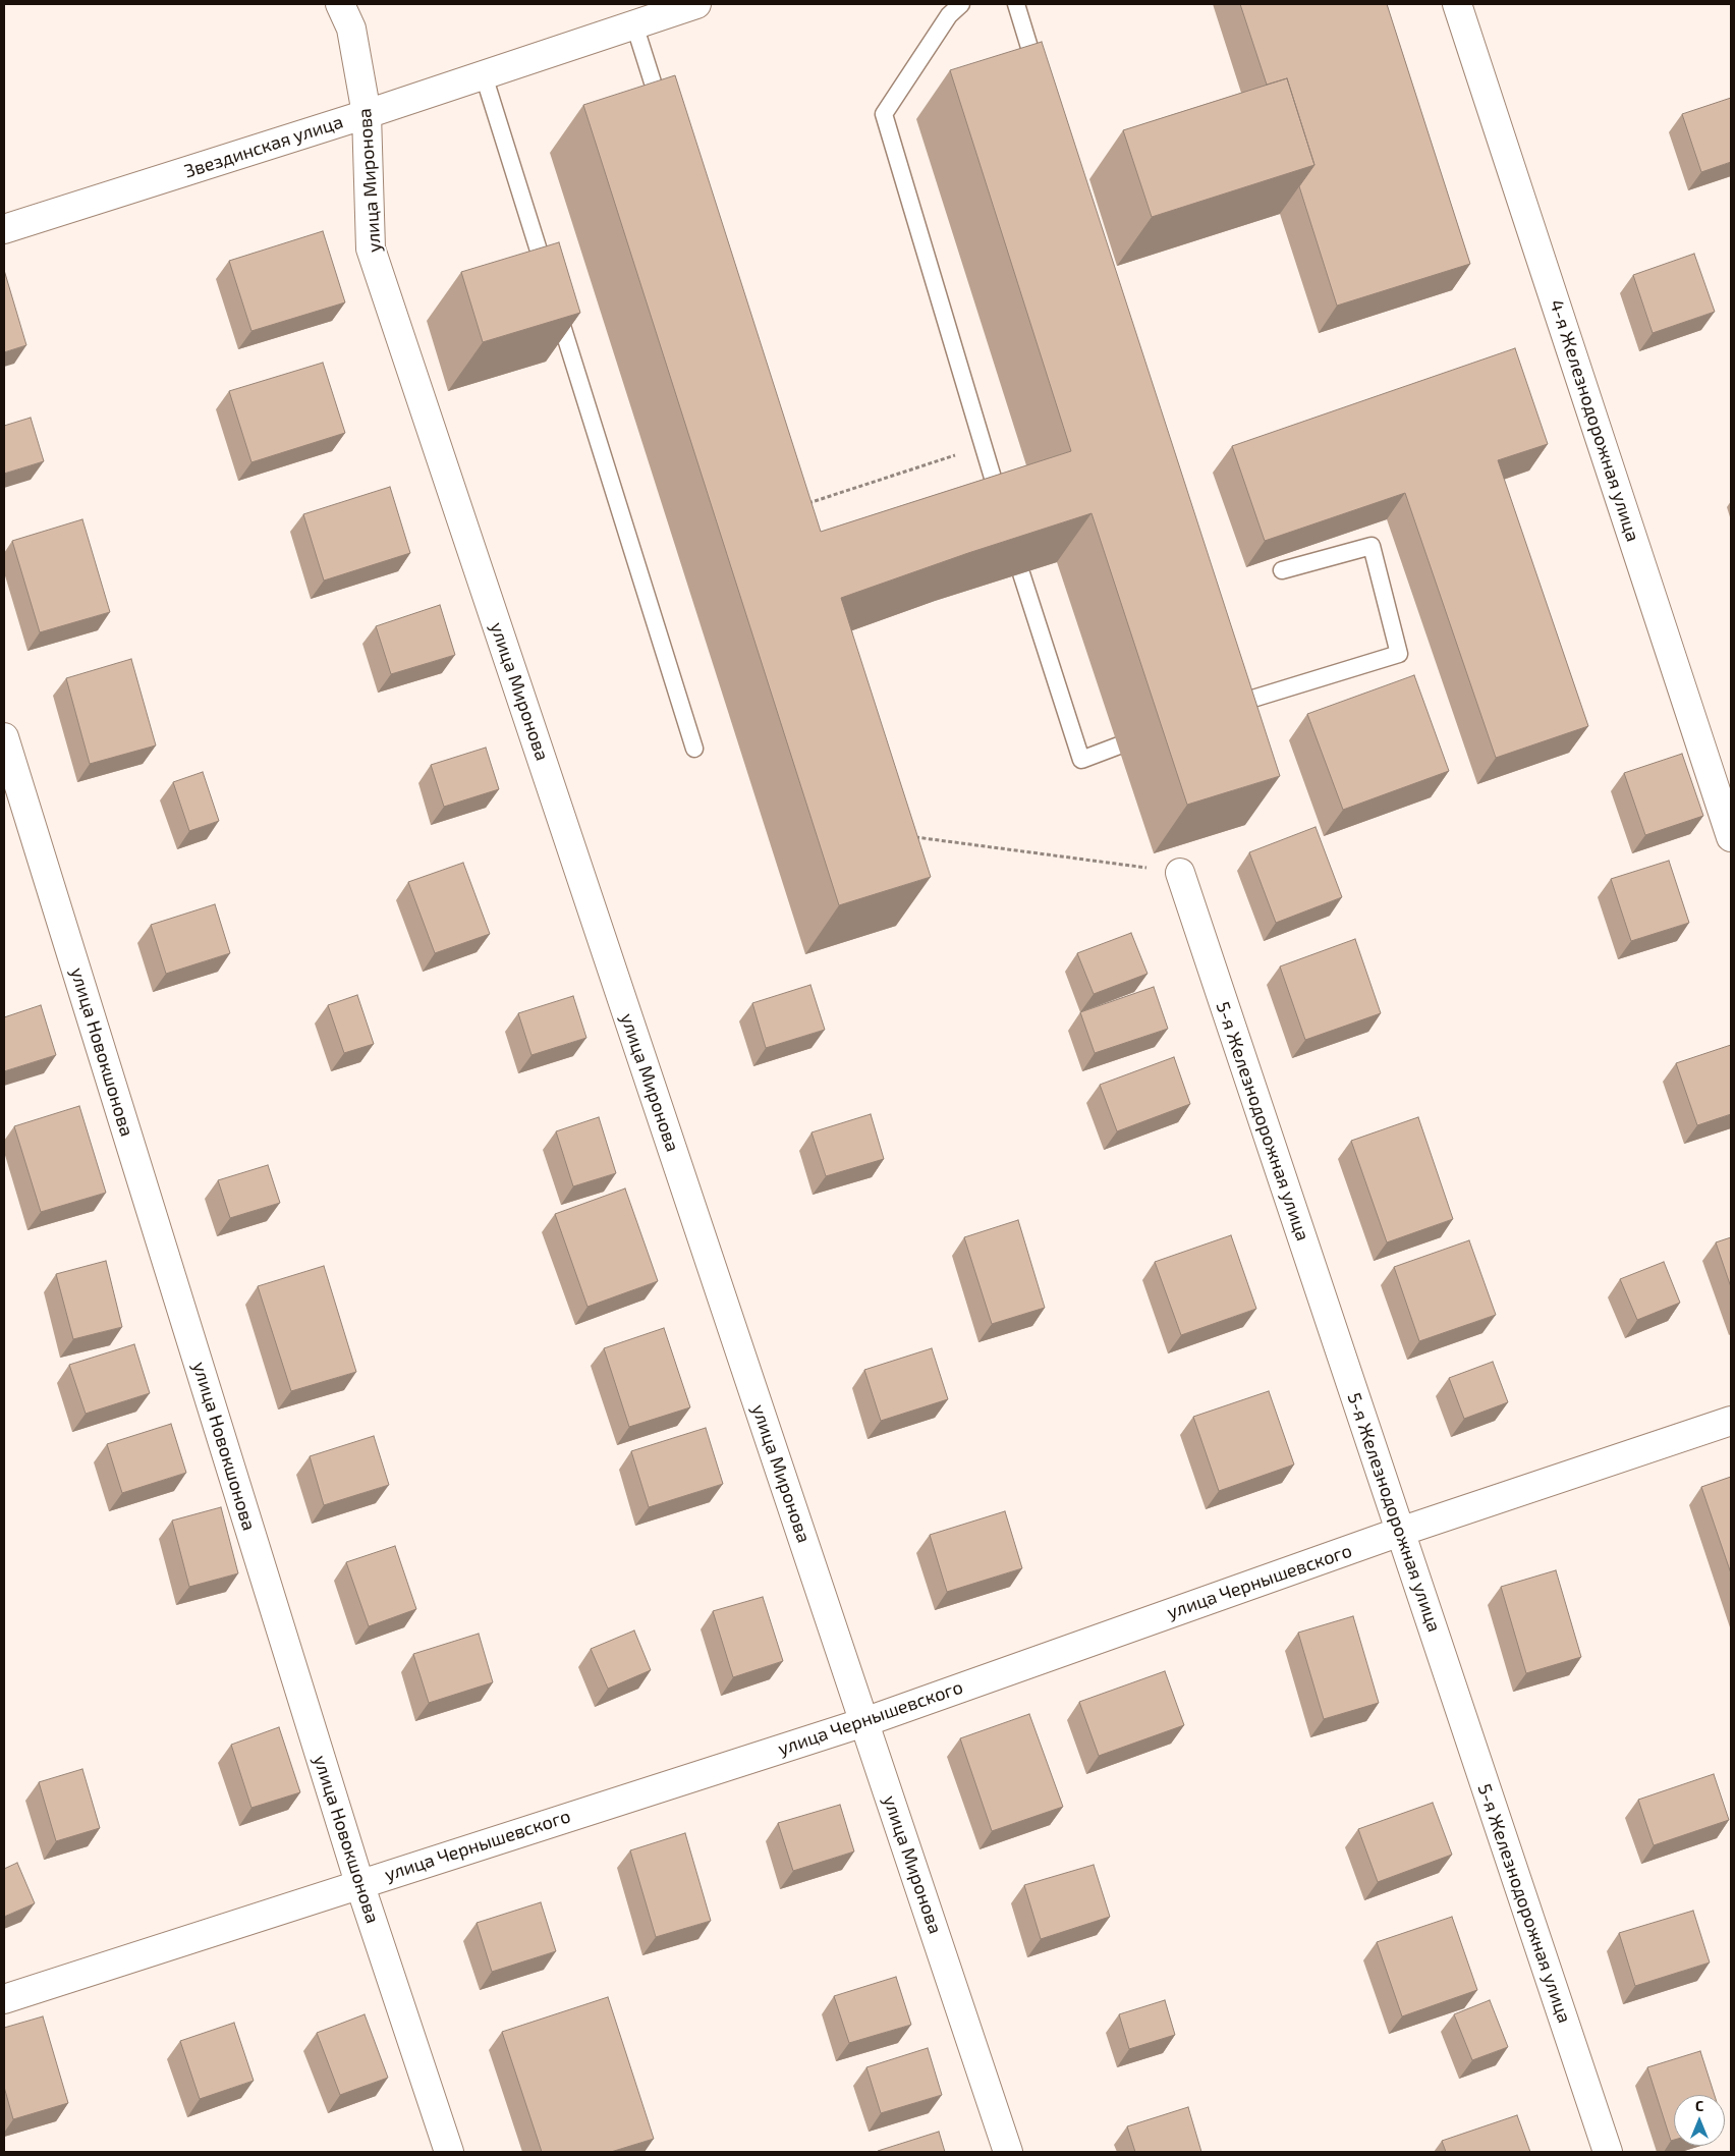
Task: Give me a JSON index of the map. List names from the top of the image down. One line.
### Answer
{"streets":{"street":["Звездинская улица","улица Миронова","4-я Железнодорожная улица","улица Новокшонова","5-я Железнодорожная улица","улица Чернышевского"]},"crossings":[["Звездинская улица","улица Миронова"],["улица Миронова","улица Чернышевского"],["улица Новокшонова","улица Чернышевского"],["5-я Железнодорожная улица","улица Чернышевского"]],"north":"top"}
